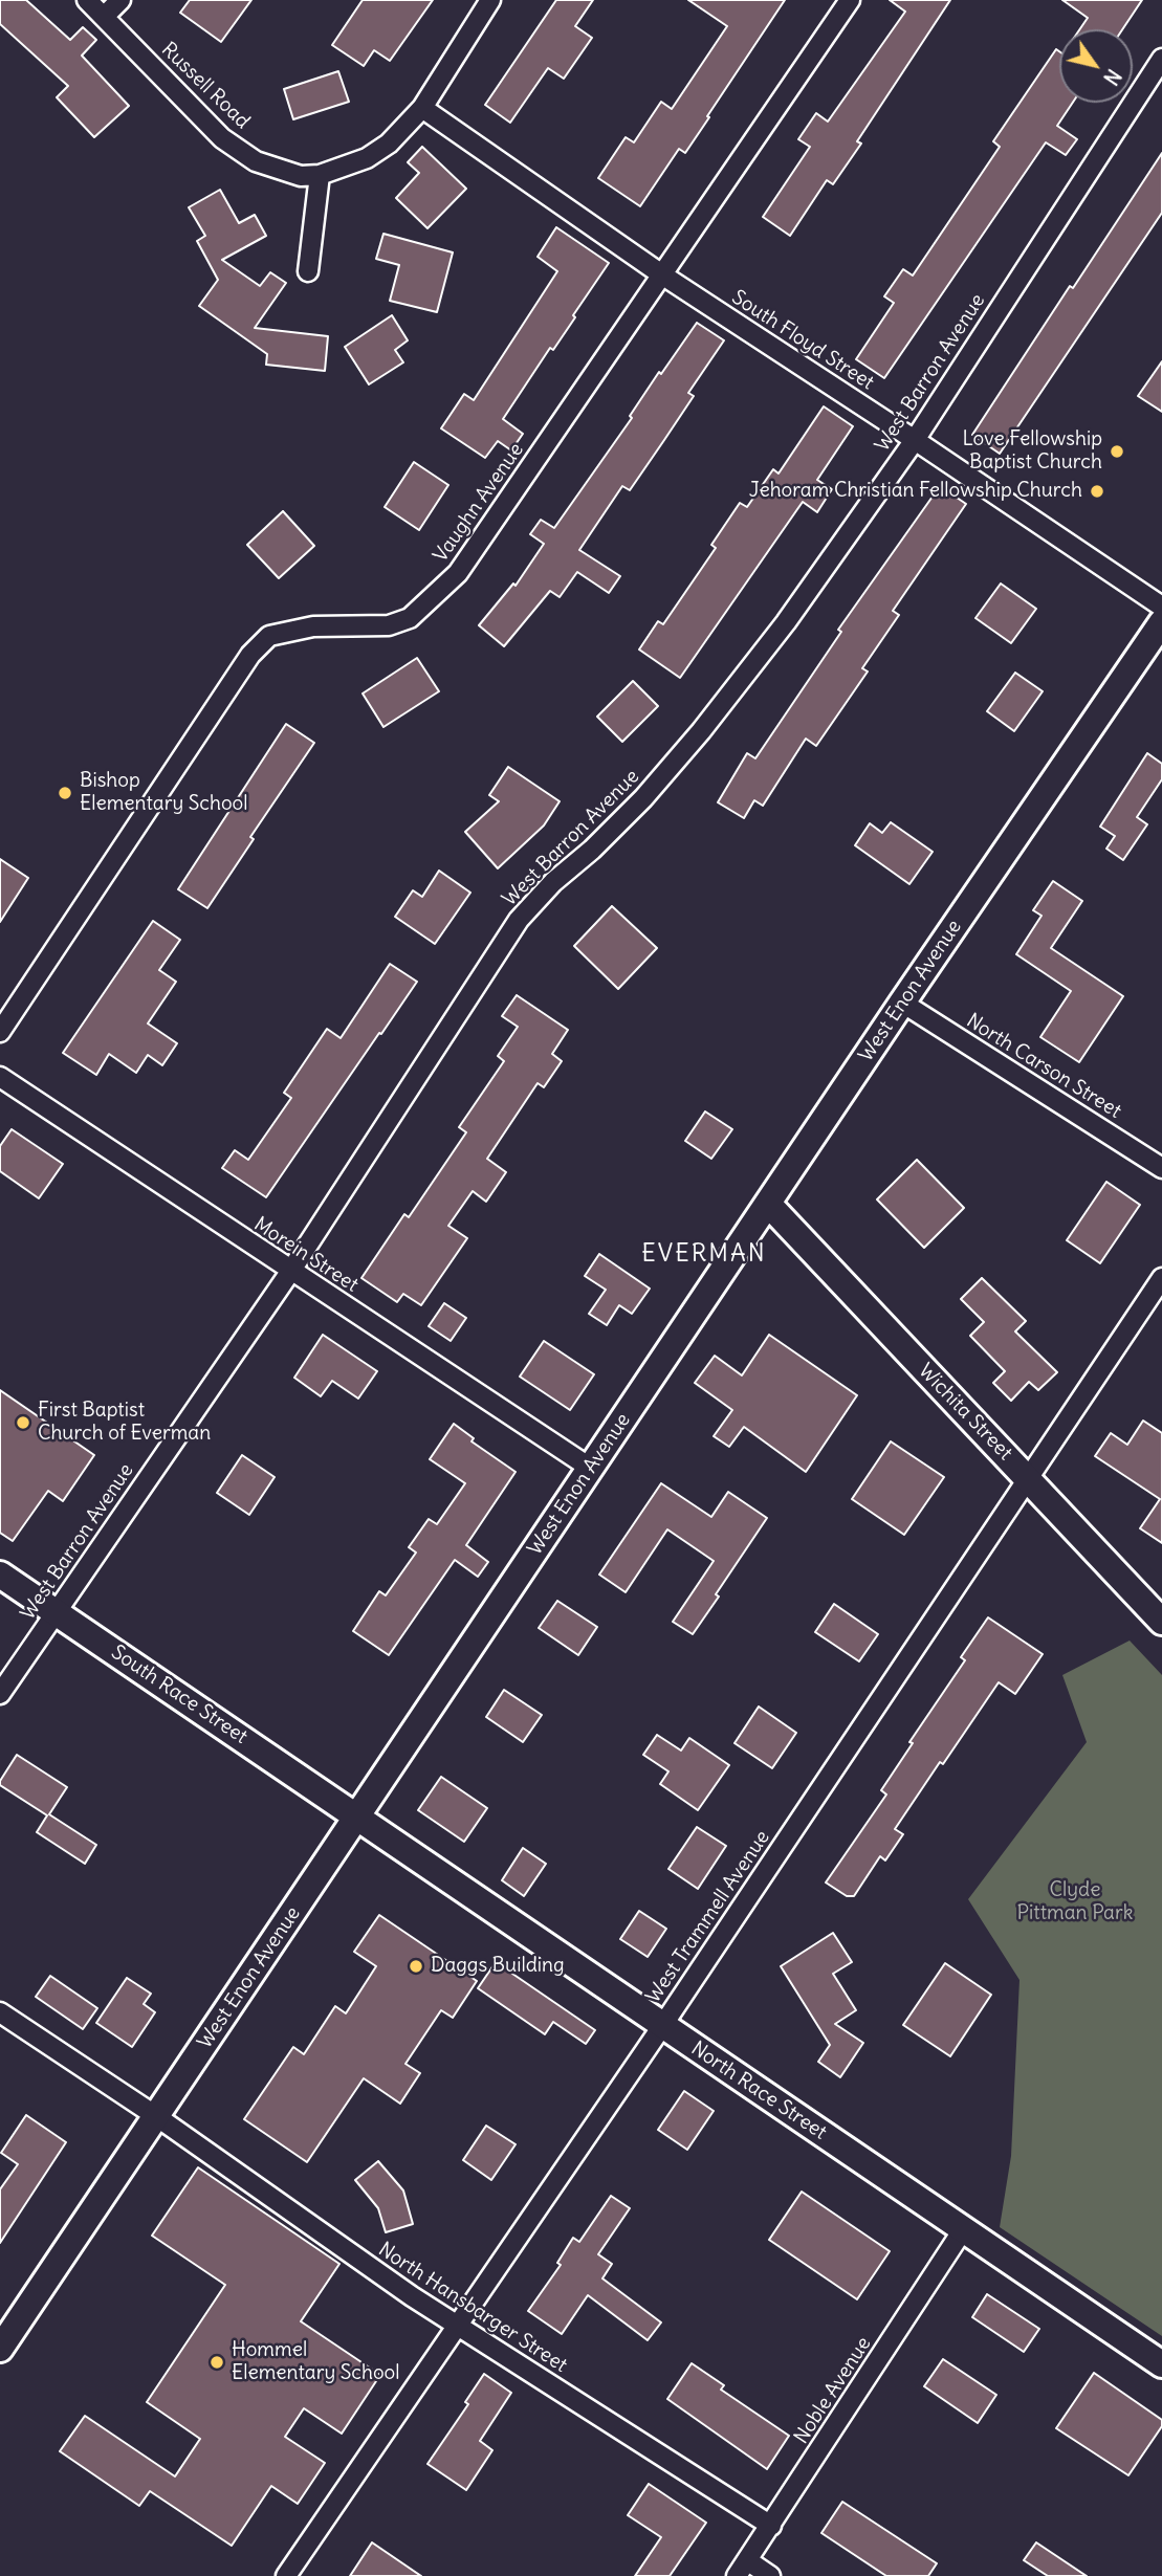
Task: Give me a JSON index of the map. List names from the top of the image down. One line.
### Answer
{"streets":{"street":["Russell Road","South Floyd Street","West Barron Avenue","Vaughn Avenue","West Enon Avenue","North Carson Street","Morein Street","Wichita Street","South Race Street","West Trammell Avenue","North Race Street","North Hansbarger Street","Noble Avenue"]},"crossings":[["Russell Road","South Floyd Street"],["South Floyd Street","West Barron Avenue"],["South Floyd Street","Vaughn Avenue"],["West Barron Avenue","Morein Street"],["West Barron Avenue","South Race Street"],["West Enon Avenue","North Carson Street"],["West Enon Avenue","Morein Street"],["West Enon Avenue","Wichita Street"],["West Enon Avenue","South Race Street"],["West Enon Avenue","North Race Street"],["West Enon Avenue","North Hansbarger Street"],["Wichita Street","West Trammell Avenue"],["South Race Street","North Race Street"],["West Trammell Avenue","North Race Street"],["West Trammell Avenue","North Hansbarger Street"],["North Race Street","Noble Avenue"],["North Hansbarger Street","Noble Avenue"]],"districts":["EVERMAN"],"parks":["Clyde Pittman Park"],"places":["Love Fellowship Baptist Church","Jehoram Christian Fellowship Church","Bishop Elementary School","First Baptist Church of Everman","Daggs Building","Hommel Elementary School"],"north":"bottom right"}
